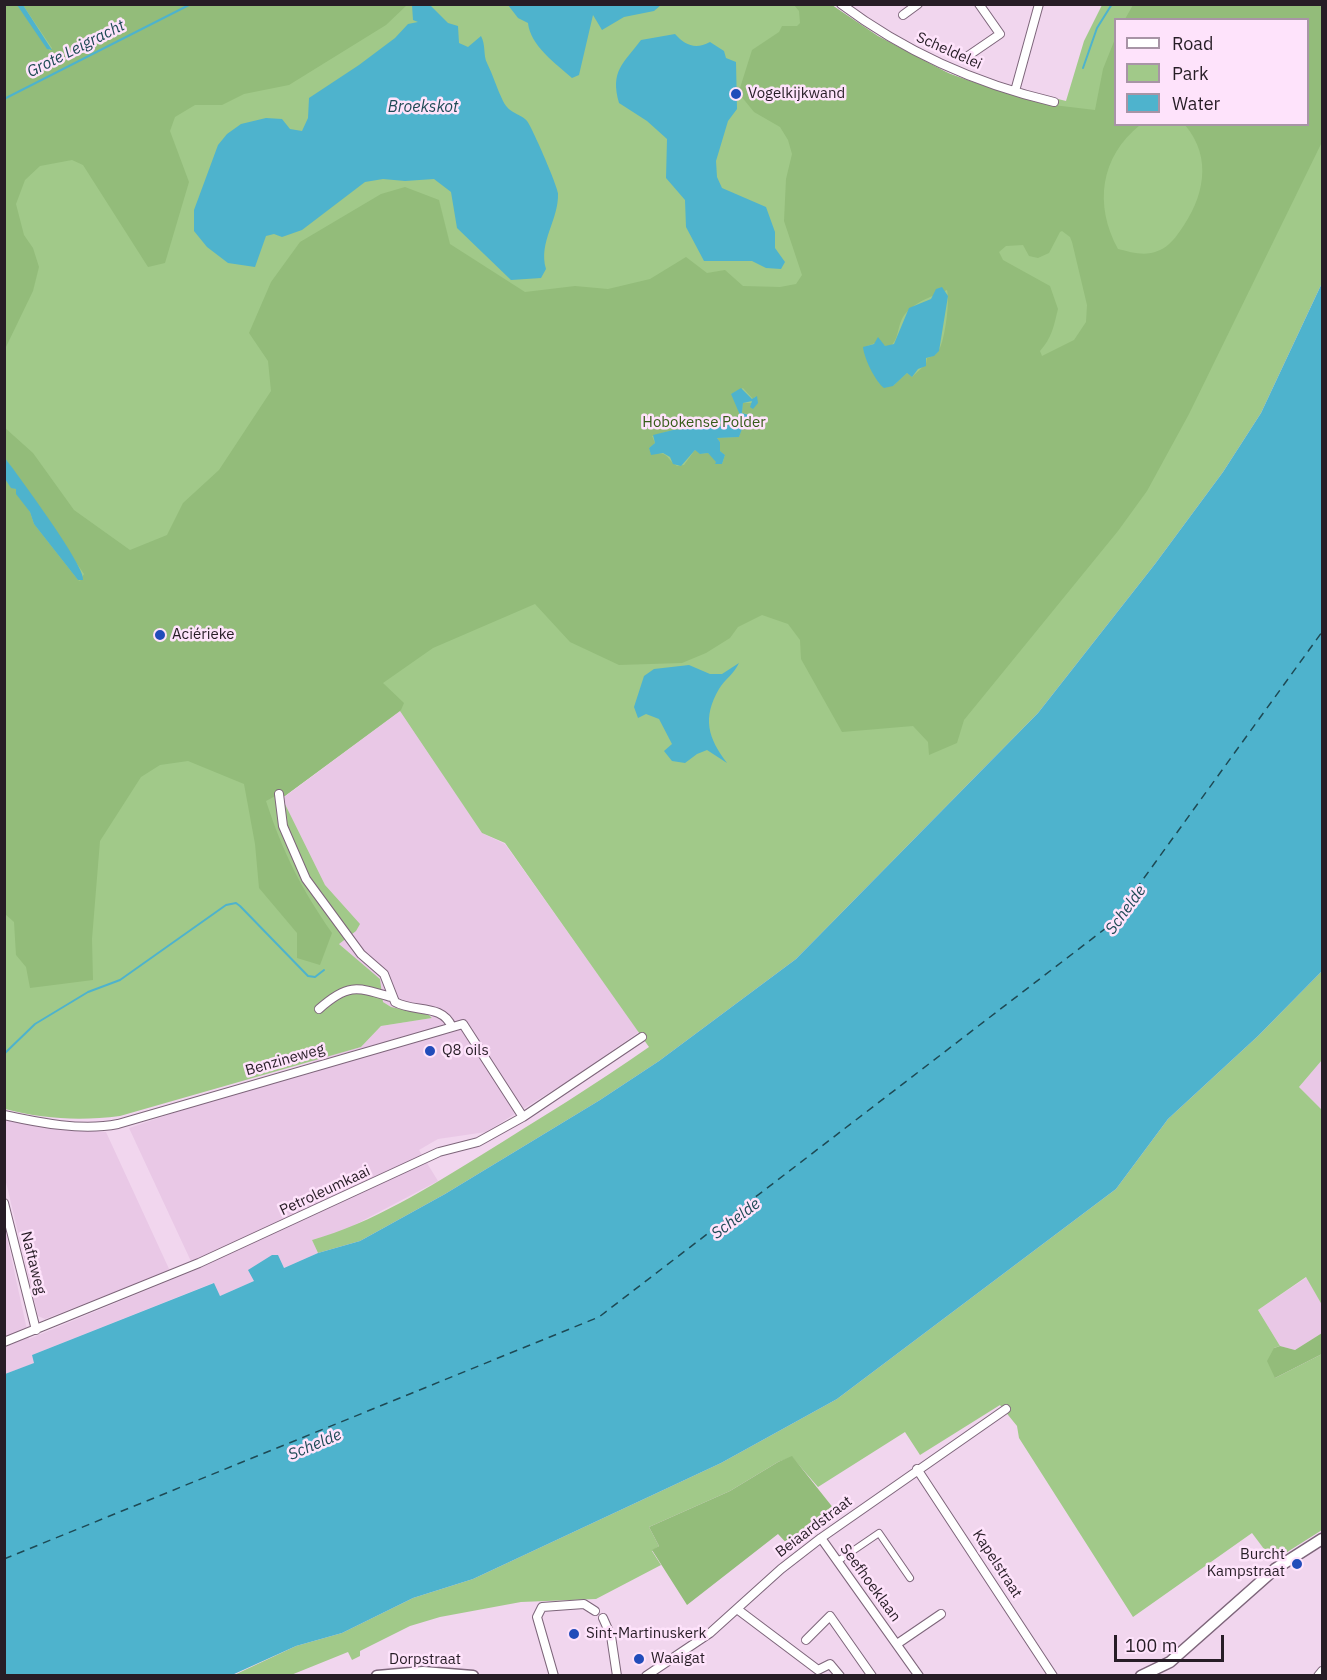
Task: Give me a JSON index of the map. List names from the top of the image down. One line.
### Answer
{"streets":{"street":["Scheldelei","Benzineweg","Petroleumkaai","Naftaweg","Beiaardstraat","Kapelstraat","Seefhoeklaan","Dorpstraat"]},"crossings":[["Petroleumkaai","Naftaweg"],["Beiaardstraat","Kapelstraat"],["Beiaardstraat","Seefhoeklaan"]],"water":["Grote Leigracht","Broekskot","Schelde"],"parks":["Hobokense Polder"],"places":["Vogelkijkwand","Aciérieke","Q8 oils","Burcht Kampstraat","Sint-Martinuskerk","Waaigat"],"legend":["Road","Park","Water"],"scale_bar":"100 m"}
